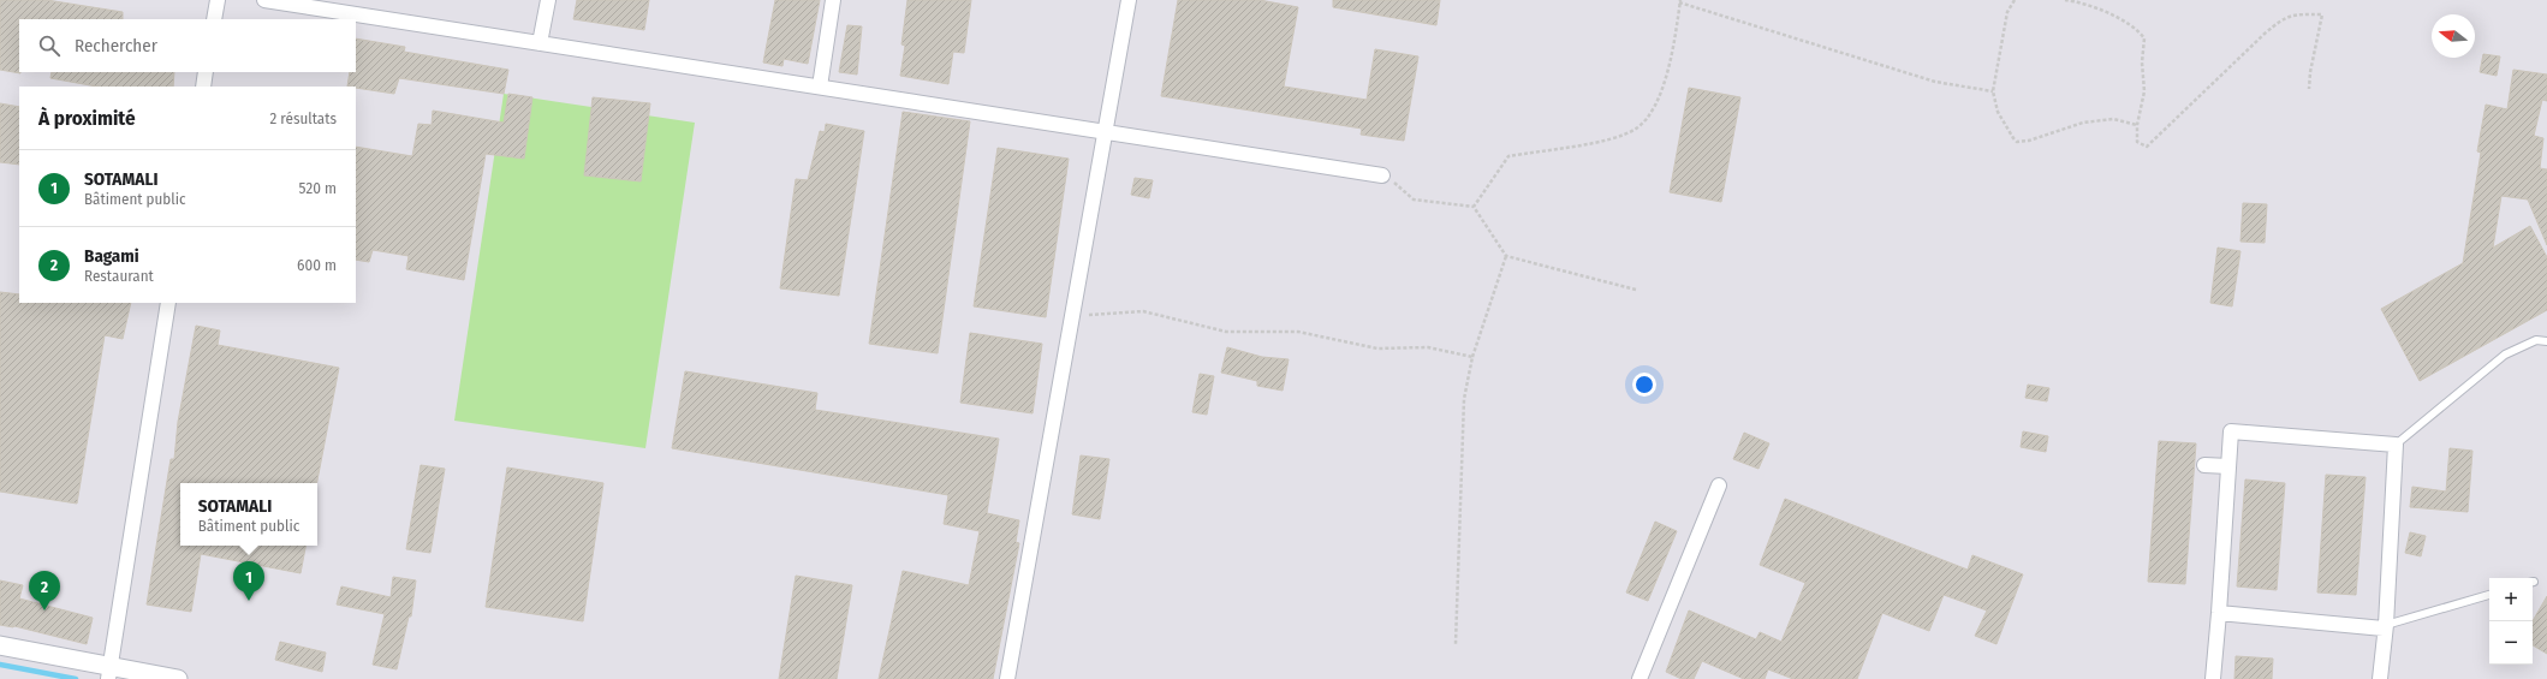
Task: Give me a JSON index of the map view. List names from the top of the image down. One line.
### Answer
{"north":"left","page":{"search":"Rechercher","heading":["À proximité","2 résultats"],"list":[{"mark":"1","name":"SOTAMALI","note":"Bâtiment public","value":"520 m"},{"mark":"2","name":"Bagami","note":"Restaurant","value":"600 m"}],"popup":["SOTAMALI","Bâtiment public"],"pins":["1","2"],"map_buttons":["+","−"]}}
